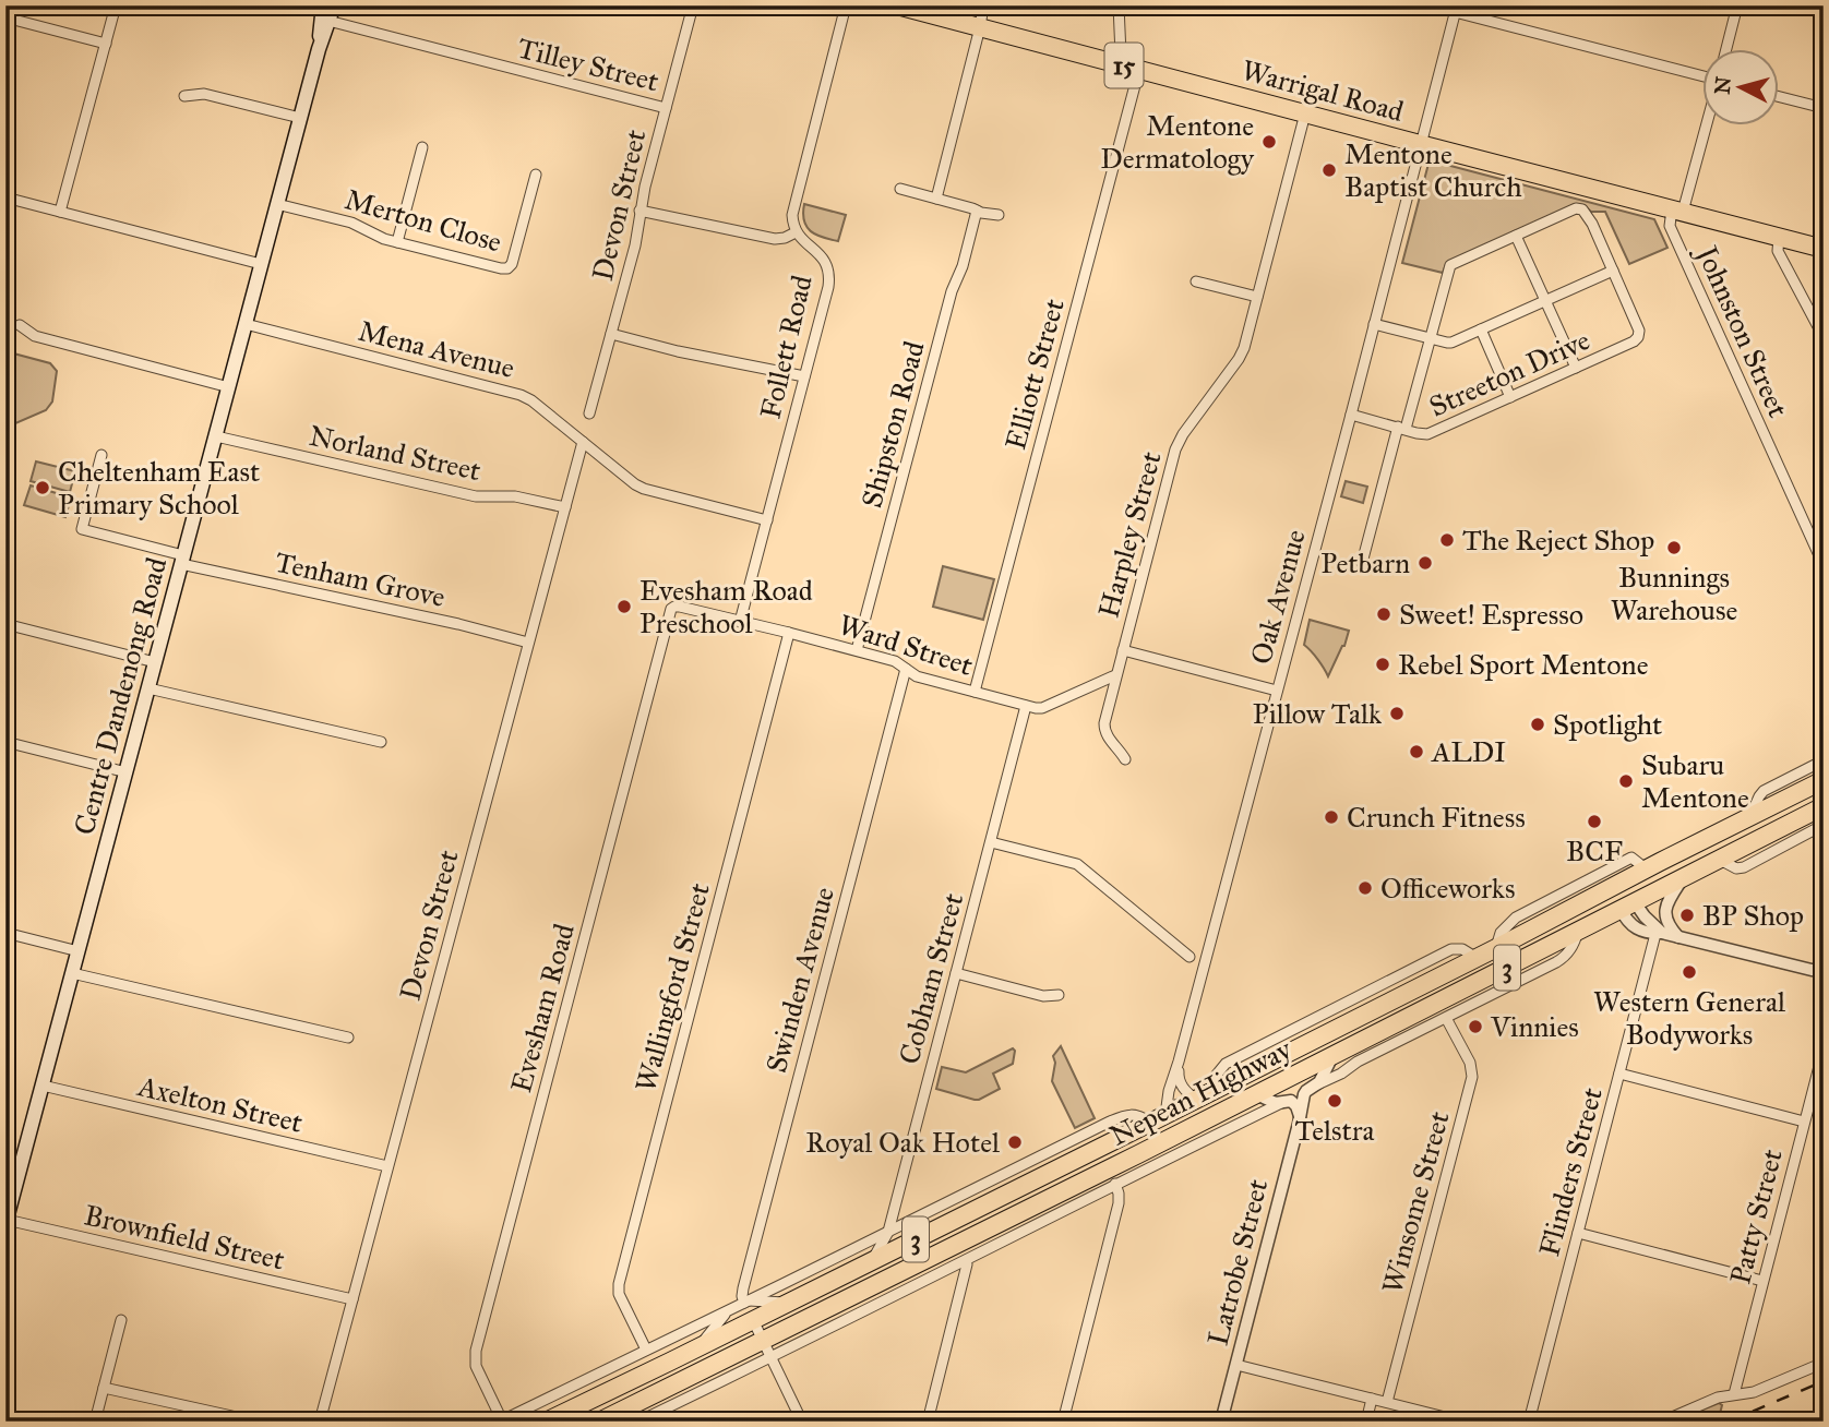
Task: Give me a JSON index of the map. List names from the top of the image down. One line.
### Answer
{"streets":{"highway":["15","Warrigal Road","3","Nepean Highway"],"main road":["Centre Dandenong Road"],"street":["Tilley Street","Devon Street","Merton Close","Johnston Street","Follett Road","Mena Avenue","Streeton Drive","Elliott Street","Shipston Road","Norland Street","Harpley Street","Tenham Grove","Oak Avenue","Ward Street","Cobham Street","Swinden Avenue","Wallingford Street","Evesham Road","Axelton Street","Flinders Street","Winsome Street","Patty Street","Brownfield Street","Latrobe Street"]},"crossings":[["Tilley Street","Devon Street"],["Tilley Street","Centre Dandenong Road"],["Warrigal Road","Johnston Street"],["Warrigal Road","Elliott Street"],["Warrigal Road","Harpley Street"],["Warrigal Road","Oak Avenue"],["Devon Street","Mena Avenue"],["Devon Street","Norland Street"],["Devon Street","Tenham Grove"],["Devon Street","Axelton Street"],["Devon Street","Brownfield Street"],["Merton Close","Centre Dandenong Road"],["Follett Road","Mena Avenue"],["Follett Road","Ward Street"],["Mena Avenue","Centre Dandenong Road"],["Streeton Drive","Oak Avenue"],["Elliott Street","Ward Street"],["Shipston Road","Ward Street"],["Norland Street","Centre Dandenong Road"],["Harpley Street","Ward Street"],["Tenham Grove","Centre Dandenong Road"],["Oak Avenue","Nepean Highway"],["Ward Street","Cobham Street"],["Ward Street","Swinden Avenue"],["Ward Street","Wallingford Street"],["Ward Street","Evesham Road"],["Centre Dandenong Road","Axelton Street"],["Centre Dandenong Road","Brownfield Street"],["Cobham Street","Nepean Highway"],["Nepean Highway","Latrobe Street"]],"places":["Mentone Dermatology","Mentone Baptist Church","Cheltenham East Primary School","The Reject Shop","Bunnings Warehouse","Petbarn","Evesham Road Preschool","Sweet! Espresso","Rebel Sport Mentone","Pillow Talk","Spotlight","ALDI","Subaru Mentone","Crunch Fitness","BCF","Officeworks","BP Shop","Western General Bodyworks","Vinnies","Telstra","Royal Oak Hotel"],"north":"left"}
